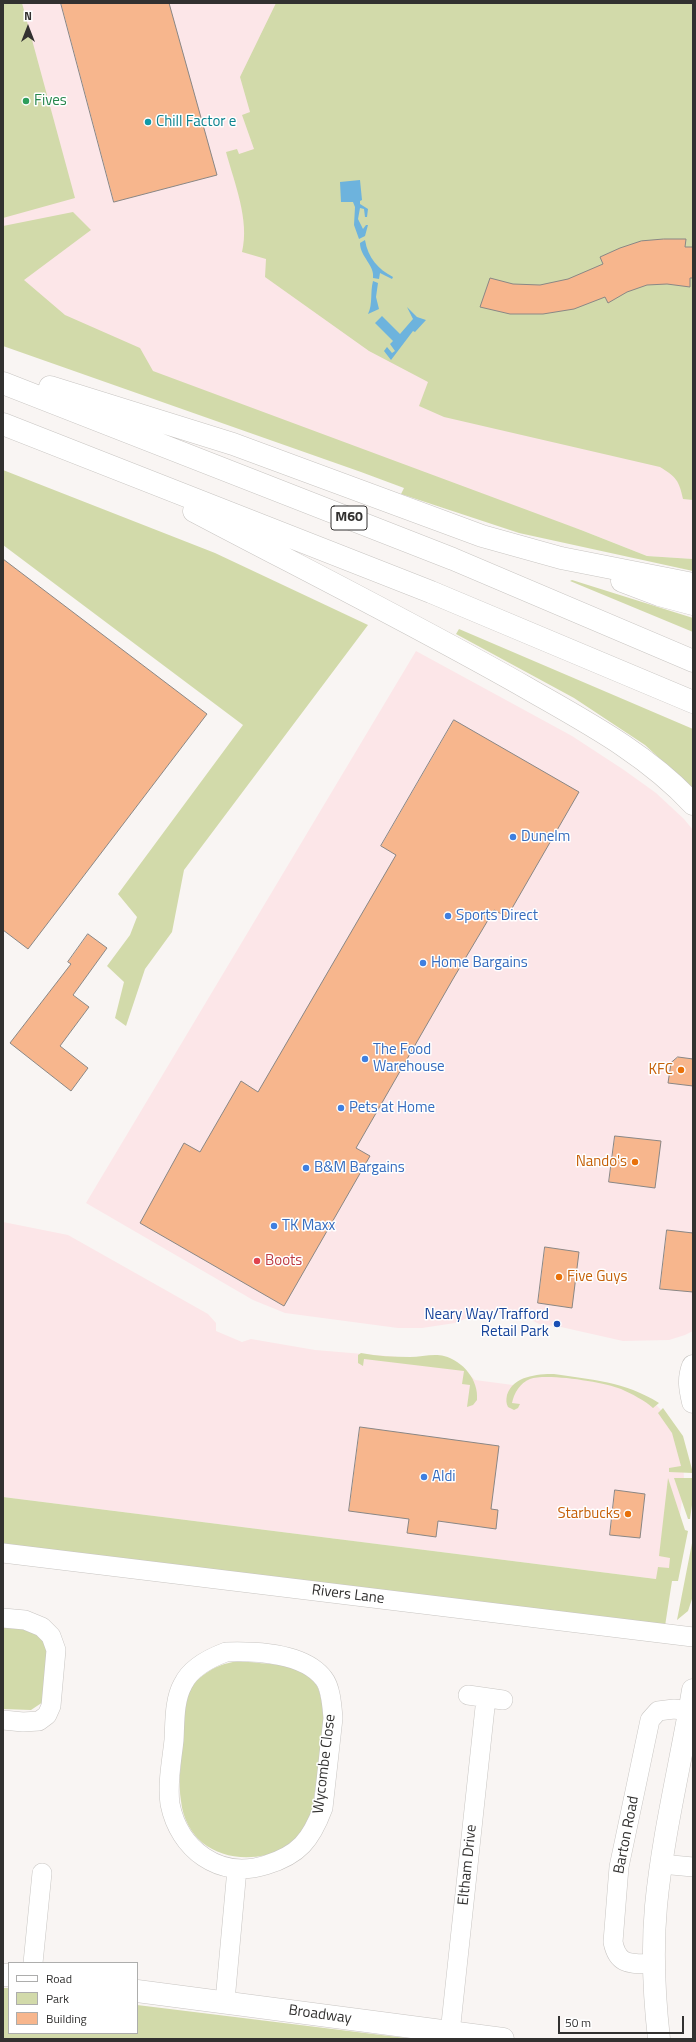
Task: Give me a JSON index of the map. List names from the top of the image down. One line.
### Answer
{"streets":{"main road":["M60","Barton Road","Broadway"],"street":["Rivers Lane","Wycombe Close","Eltham Drive"]},"crossings":[["Eltham Drive","Broadway"]],"places":["Fives","Chill Factor e","Dunelm","Sports Direct","Home Bargains","The Food Warehouse","KFC","Pets at Home","Nando's","B&M Bargains","TK Maxx","Boots","Five Guys","Neary Way/Trafford Retail Park","Aldi","Starbucks"],"legend":["Road","Park","Building"],"scale_bar":"50 m","north":"top"}
